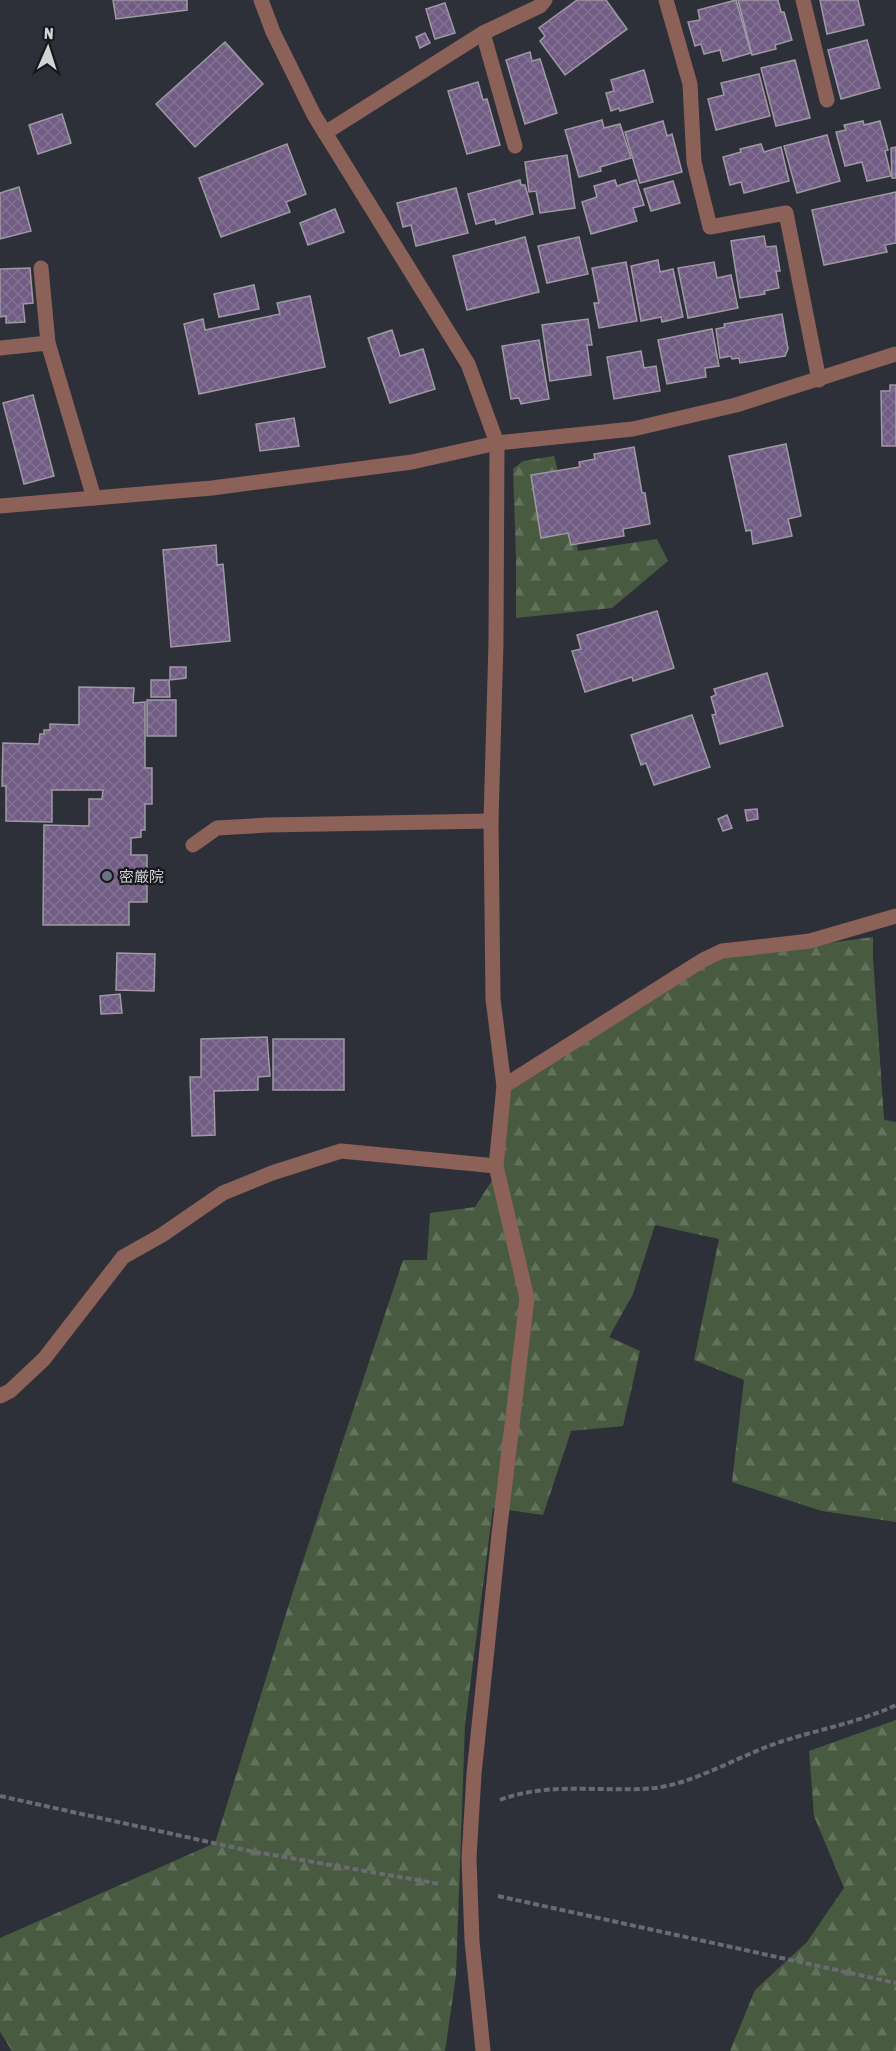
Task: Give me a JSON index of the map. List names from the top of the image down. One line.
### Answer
{"places":["密厳院"],"north":"top"}
